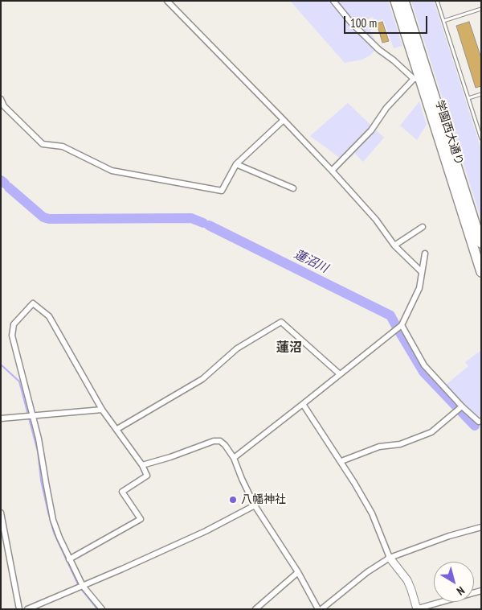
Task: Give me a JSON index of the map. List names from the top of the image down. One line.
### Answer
{"streets":{"highway":["学園西大通り"]},"districts":["蓮沼"],"water":["蓮沼川"],"places":["八幡神社"],"scale_bar":"100 m","north":"bottom right"}
